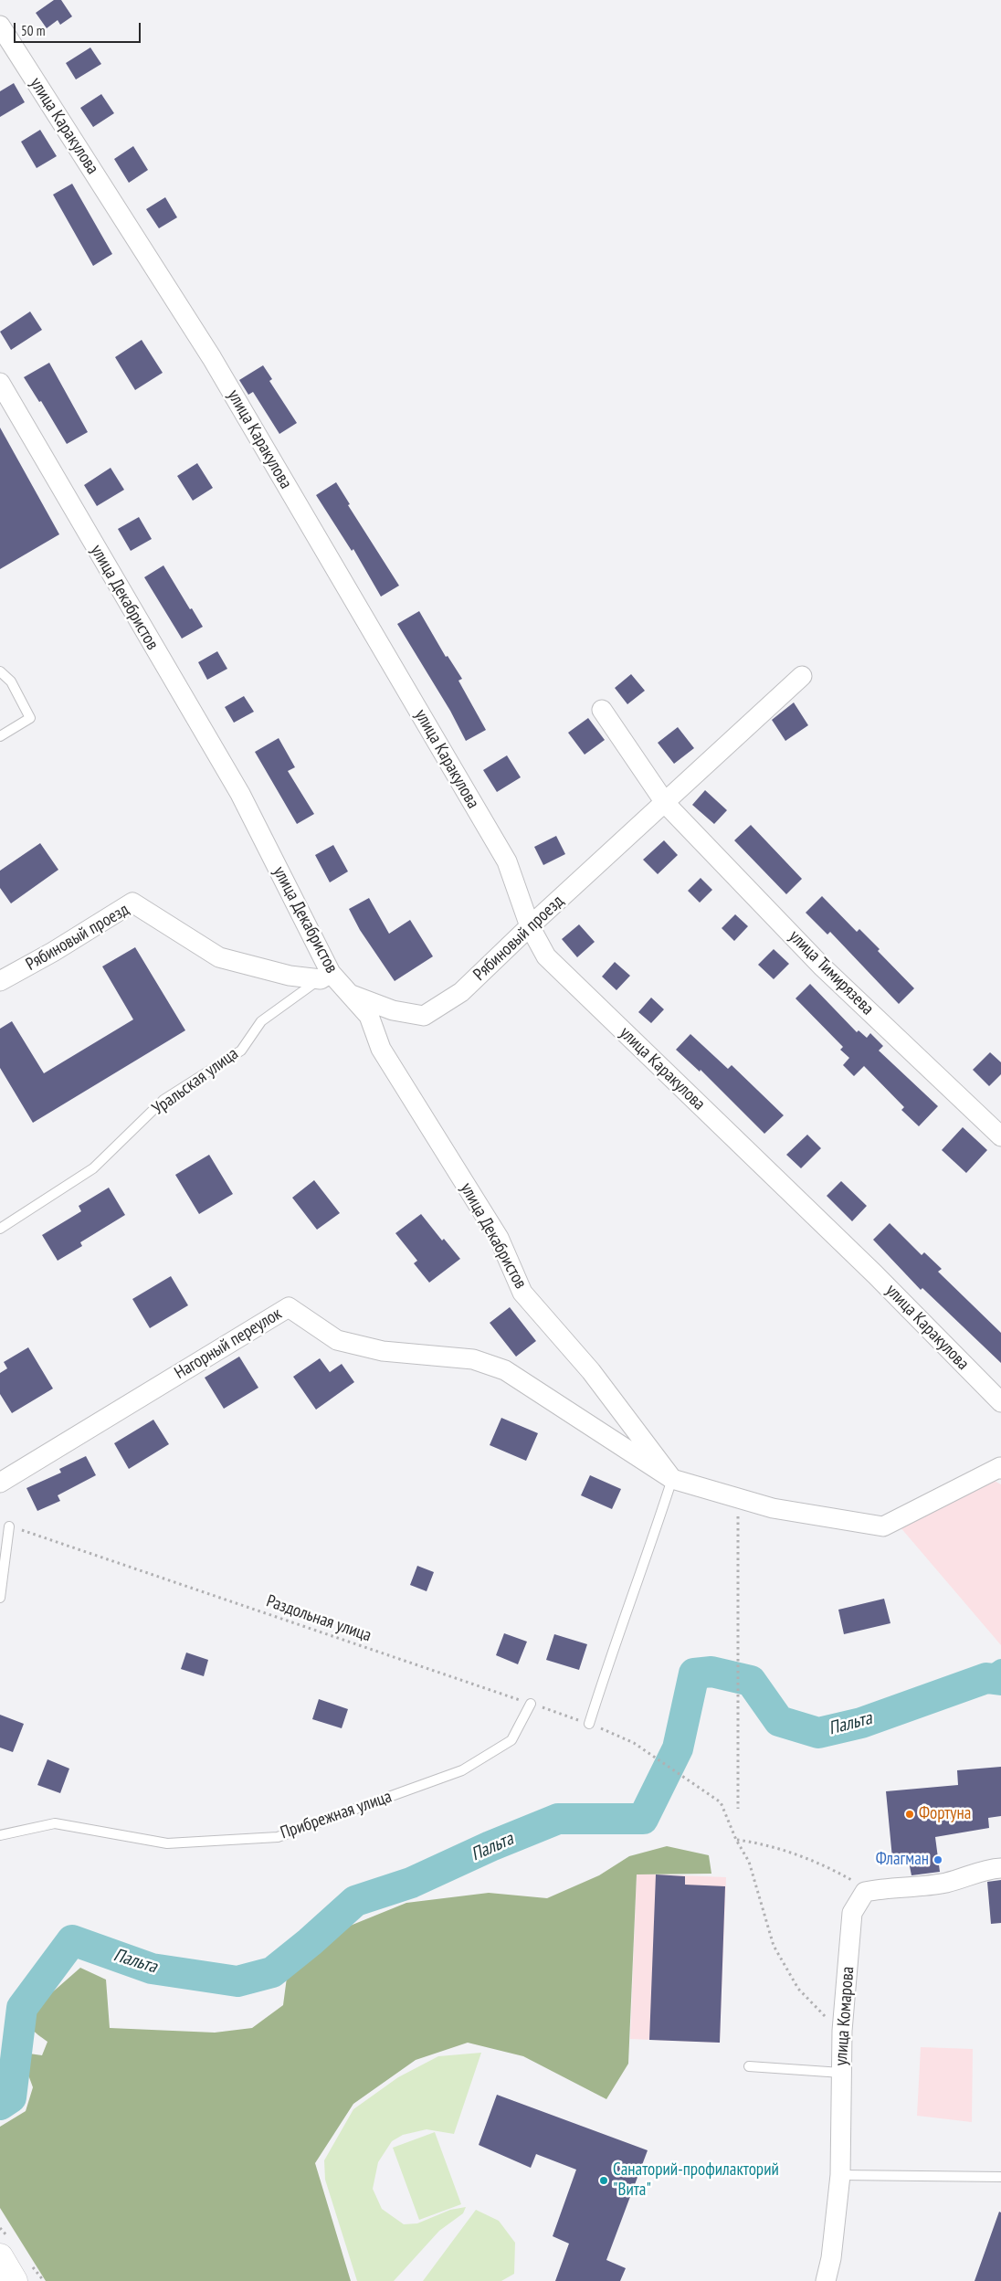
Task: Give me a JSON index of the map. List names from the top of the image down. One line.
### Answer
{"streets":{"street":["улица Каракулова","улица Декабристов","Рябиновый проезд","улица Тимирязева","Нагорный переулок","улица Комарова"],"lane":["Уральская улица","Прибрежная улица"],"path":["Раздольная улица"]},"crossings":[["улица Каракулова","Рябиновый проезд"],["улица Декабристов","Рябиновый проезд"],["улица Декабристов","Уральская улица"],["улица Декабристов","Нагорный переулок"],["Рябиновый проезд","улица Тимирязева"],["Рябиновый проезд","Уральская улица"],["Раздольная улица","Прибрежная улица"],["Раздольная улица","улица Комарова"]],"water":["Пальта"],"places":["Фортуна","Флагман","Санаторий-профилакторий \"Вита\""],"scale_bar":"50 m"}
